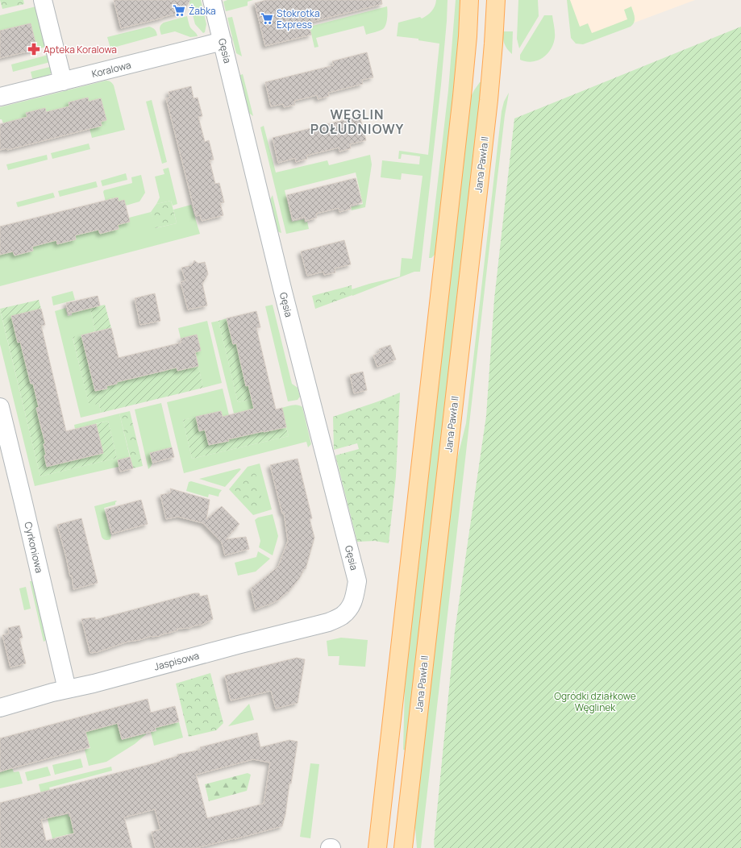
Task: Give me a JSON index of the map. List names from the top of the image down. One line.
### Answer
{"streets":{"main road":["Jana Pawła II"],"street":["Gęsia","Koralowa","Cyrkoniowa","Jaspisowa"]},"crossings":[["Gęsia","Koralowa"],["Gęsia","Jaspisowa"],["Cyrkoniowa","Jaspisowa"]],"districts":["WĘGLIN POŁUDNIOWY"],"parks":["Ogródki działkowe Węglinek"],"places":{"supermarket":["Żabka","Stokrotka Express"],"pharmacy":["Apteka Koralowa"]}}
